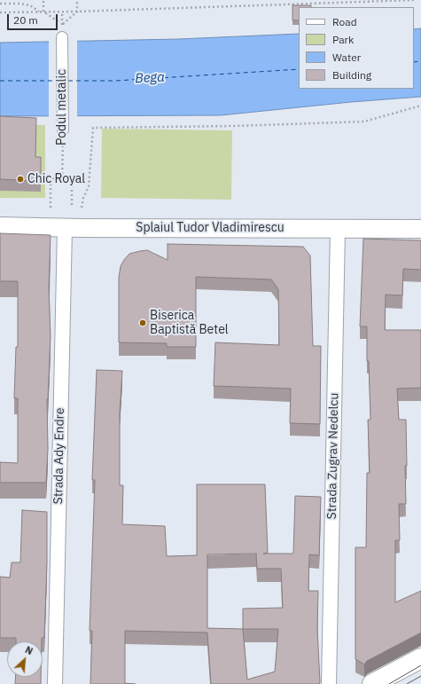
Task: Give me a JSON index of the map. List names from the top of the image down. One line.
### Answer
{"streets":{"street":["Podul metalic","Splaiul Tudor Vladimirescu","Strada Ady Endre","Strada Zugrav Nedelcu"]},"crossings":[["Splaiul Tudor Vladimirescu","Strada Ady Endre"],["Splaiul Tudor Vladimirescu","Strada Zugrav Nedelcu"]],"water":["Bega"],"places":["Chic Royal","Biserica Baptistă Betel"],"legend":["Road","Park","Water","Building"],"scale_bar":"20 m","north":"top right"}
